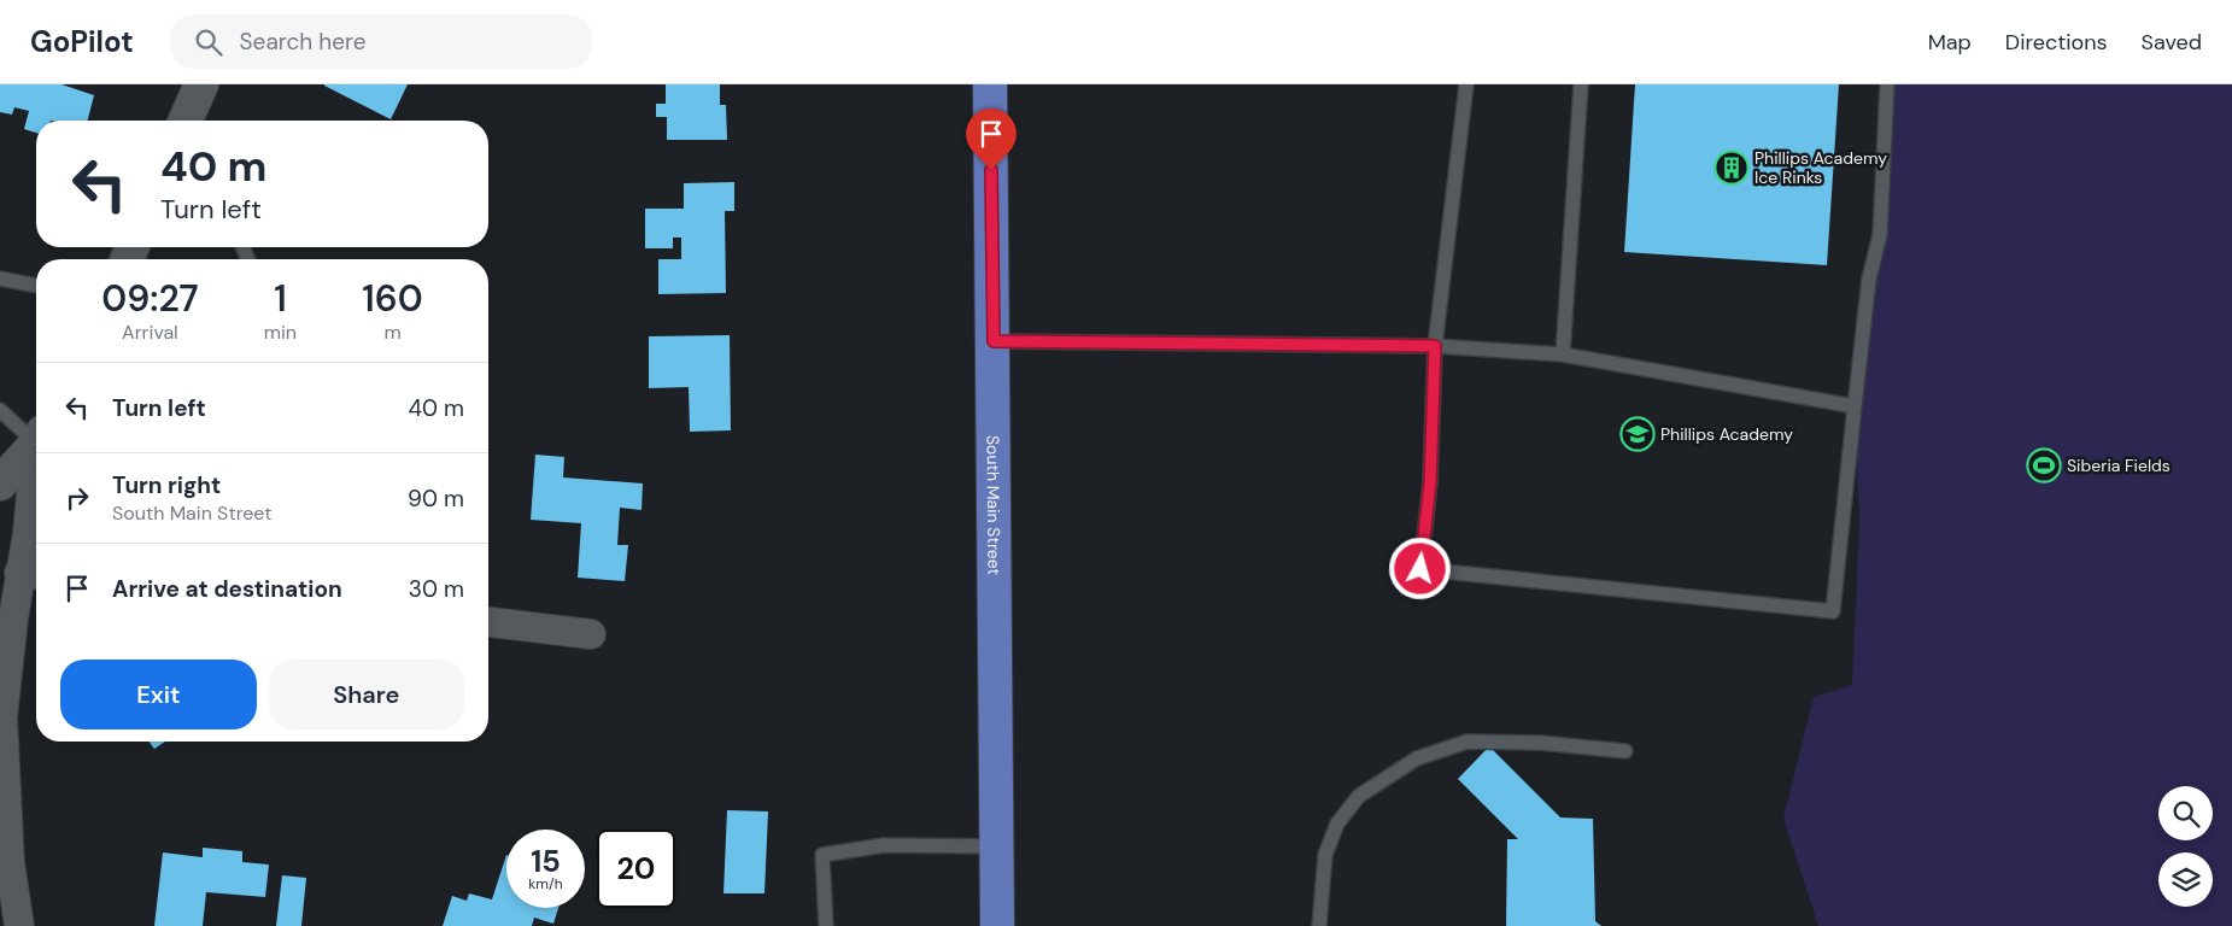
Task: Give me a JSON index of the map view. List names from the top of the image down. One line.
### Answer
{"streets":{"main road":["South Main Street"]},"places":{"building":["Phillips Academy Ice Rinks"],"school or university":["Phillips Academy"],"sports":["Siberia Fields"]},"page":{"header":"GoPilot","search":"Search here","nav":["Map","Directions","Saved"],"turn":["40 m","Turn left"],"eta":["09:27","Arrival","1","min","160","m"],"list":[{"name":"Turn left","value":"40 m"},{"name":"Turn right","note":"South Main Street","value":"90 m"},{"name":"Arrive at destination","value":"30 m"}],"buttons":["Exit","Share"],"speed":"15 km/h","limit":"20"}}
